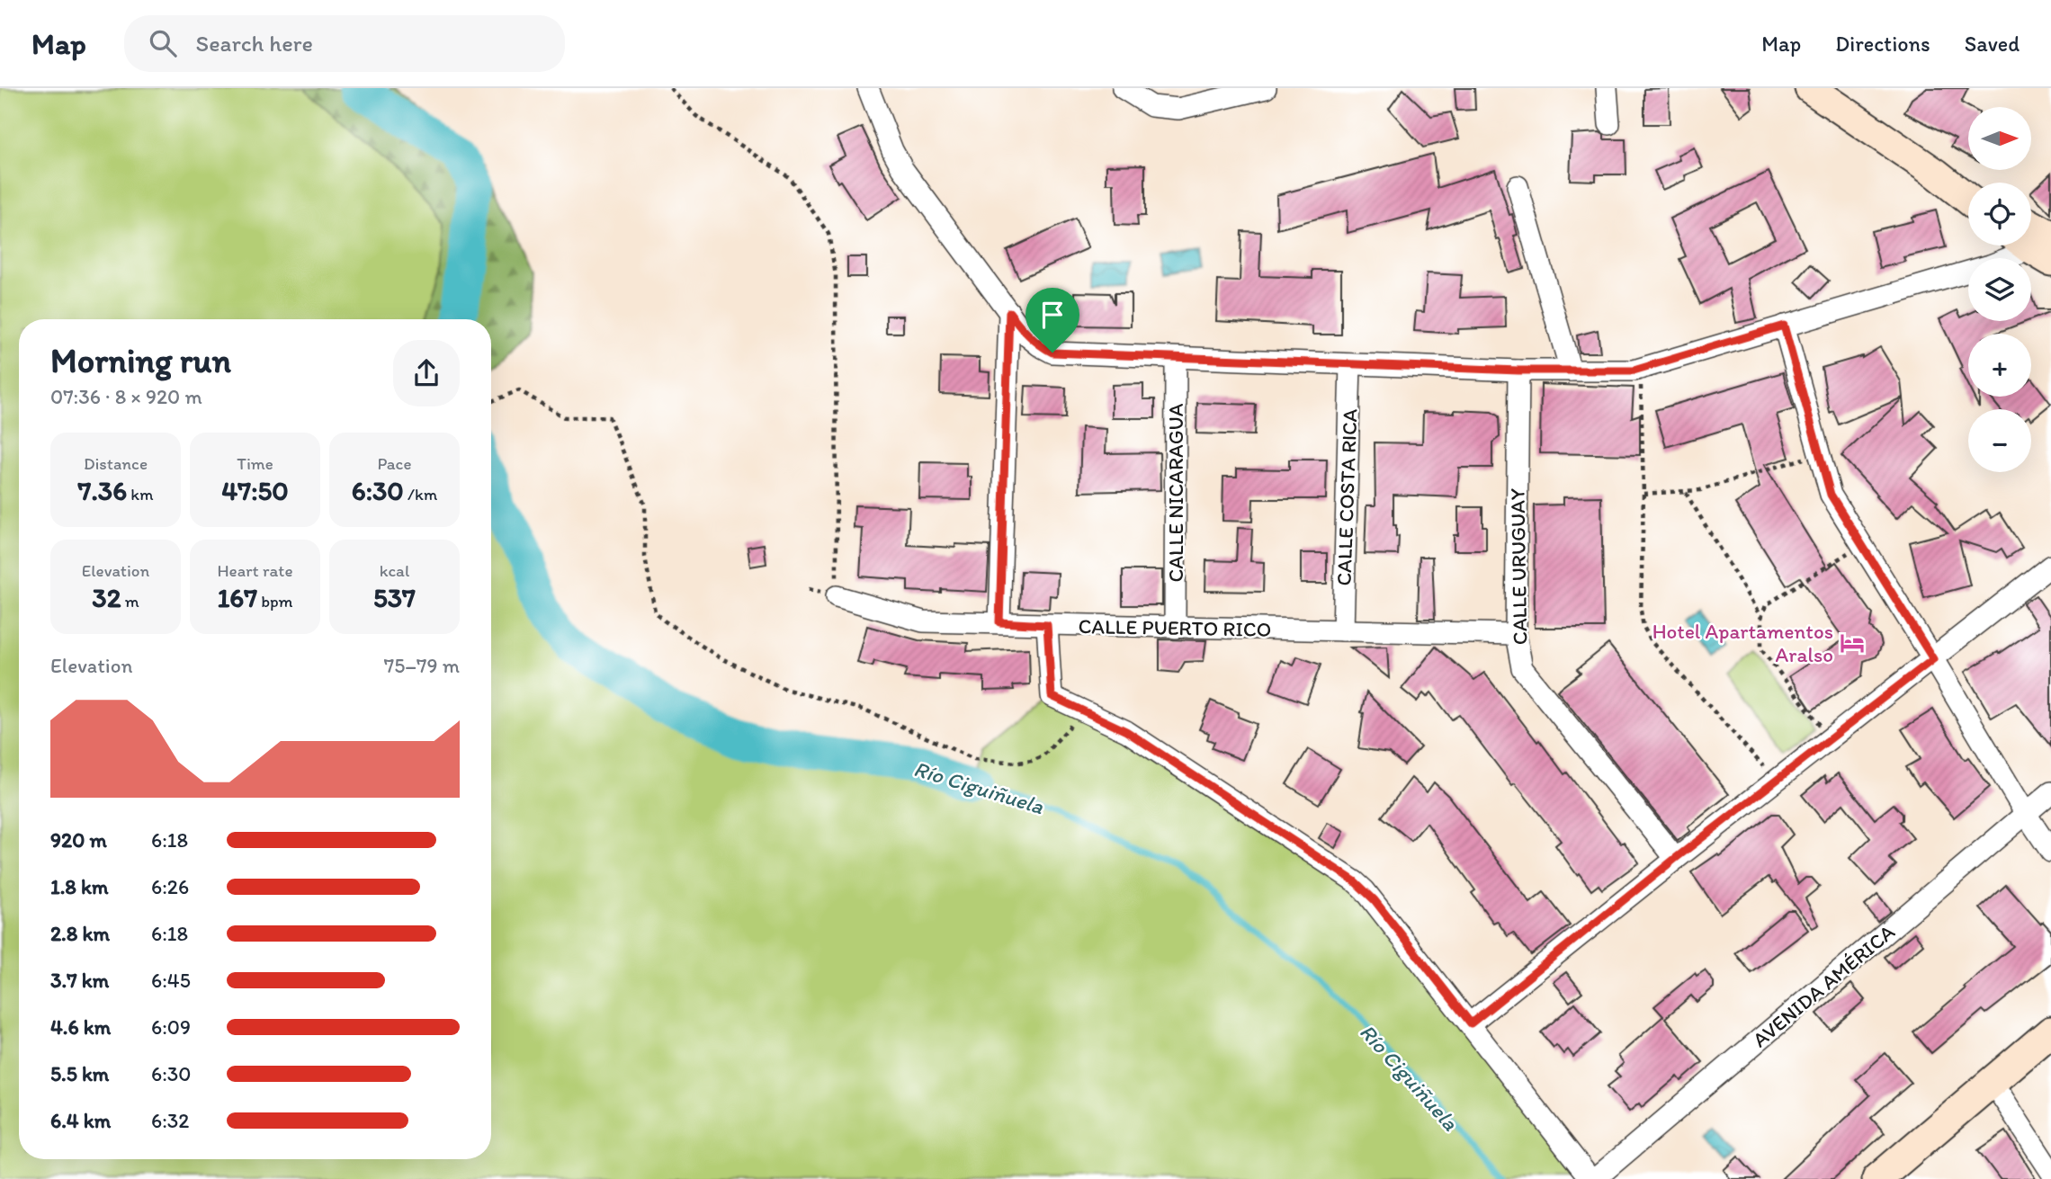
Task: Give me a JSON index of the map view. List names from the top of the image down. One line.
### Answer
{"streets":{"street":["CALLE NICARAGUA","CALLE COSTA RICA","CALLE URUGUAY","CALLE PUERTO RICO","AVENIDA AMÉRICA"]},"crossings":[["CALLE NICARAGUA","CALLE PUERTO RICO"],["CALLE COSTA RICA","CALLE PUERTO RICO"],["CALLE URUGUAY","CALLE PUERTO RICO"]],"water":["Río Ciguiñuela"],"places":{"hotel":["Hotel Apartamentos Aralso"]},"north":"right","page":{"header":"Map","search":"Search here","nav":["Map","Directions","Saved"],"map_buttons":["+","−"],"heading":["Morning run","07:36 · 8 × 920 m"],"stats":[["Distance","7.36 km"],["Time","47:50"],["Pace","6:30 /km"],["Elevation","32 m"],["Heart rate","167 bpm"],["kcal","537"]],"chart":["Elevation","75–79 m"],"list":[{"name":"920 m","note":"6:18"},{"name":"1.8 km","note":"6:26"},{"name":"2.8 km","note":"6:18"},{"name":"3.7 km","note":"6:45"},{"name":"4.6 km","note":"6:09"},{"name":"5.5 km","note":"6:30"},{"name":"6.4 km","note":"6:32"}]}}
